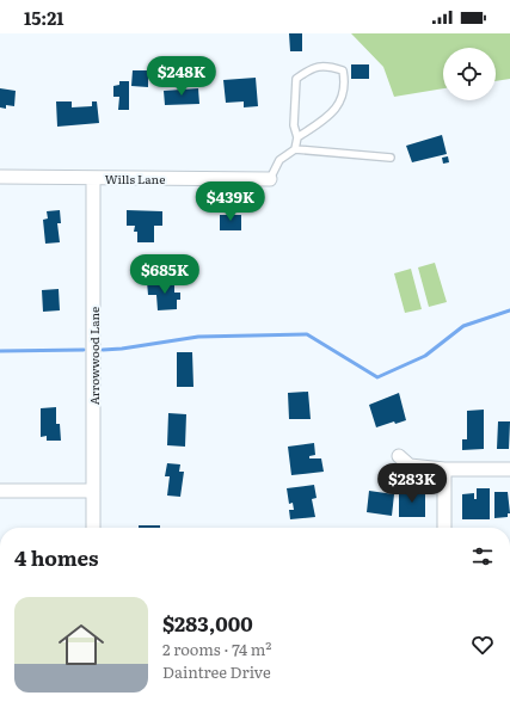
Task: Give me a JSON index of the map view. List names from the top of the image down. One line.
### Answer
{"streets":{"street":["Wills Lane","Arrowwood Lane"]},"crossings":[["Wills Lane","Arrowwood Lane"]],"page":{"status":"15:21","price":["$248K","$439K","$685K","$283K"],"heading":"4 homes","list":[{"name":"$283,000","note":"2 rooms · 74 m² · Daintree Drive"}]}}
